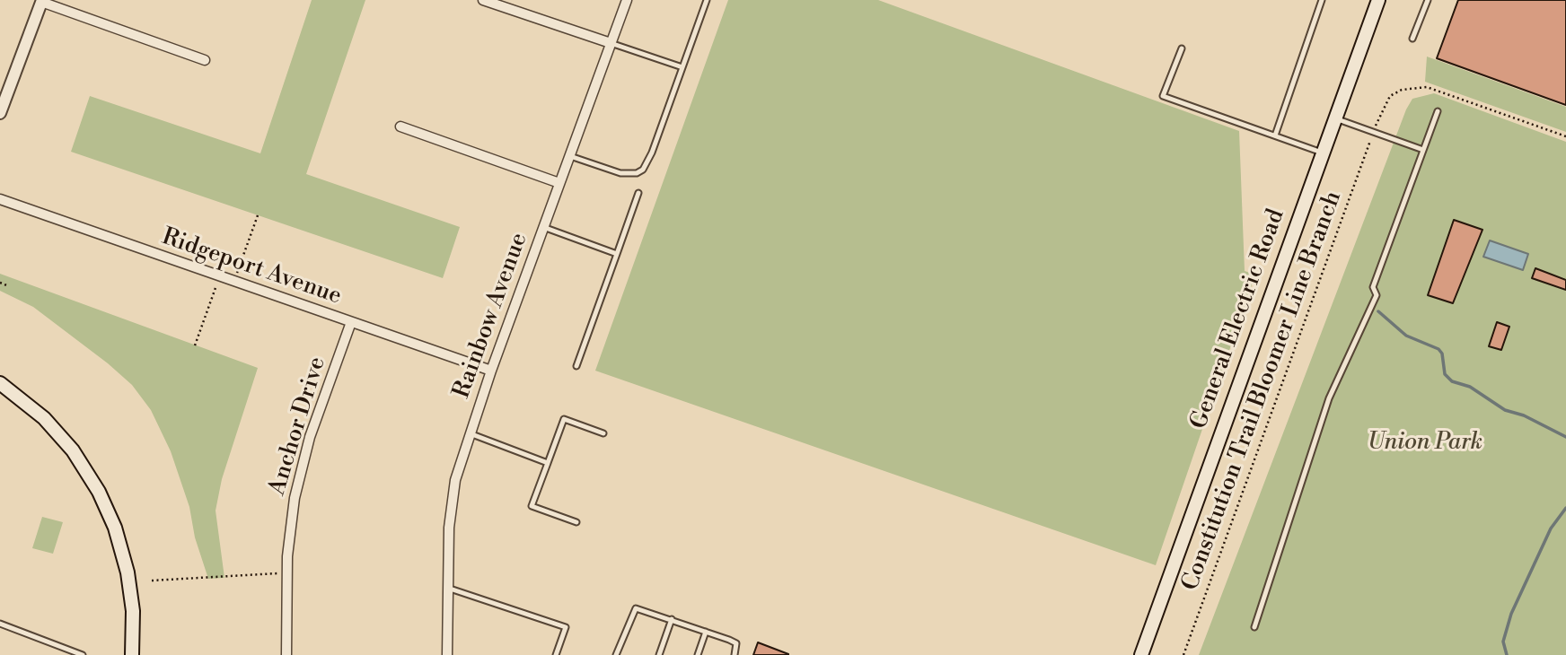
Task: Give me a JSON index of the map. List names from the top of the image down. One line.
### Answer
{"streets":{"main road":["General Electric Road"],"street":["Ridgeport Avenue","Rainbow Avenue","Anchor Drive"],"path":["Constitution Trail Bloomer Line Branch"]},"crossings":[["Ridgeport Avenue","Rainbow Avenue"],["Ridgeport Avenue","Anchor Drive"]],"parks":["Union Park"]}
